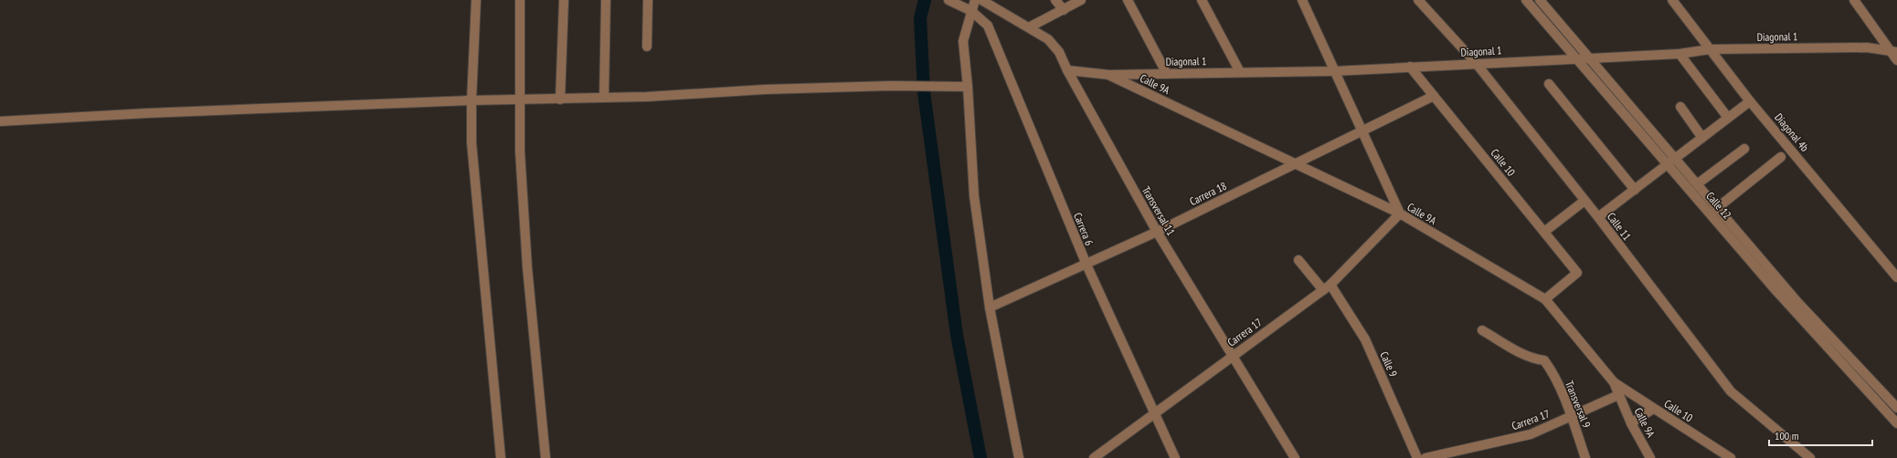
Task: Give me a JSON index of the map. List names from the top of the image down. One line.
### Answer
{"streets":{"street":["Diagonal 1","Calle 9A","Diagonal 4b","Calle 10","Carrera 18","Calle 12","Transversal 11","Calle 11","Carrera 6","Carrera 17","Calle 9","Transversal 9"]},"crossings":[["Diagonal 1","Calle 9A"],["Diagonal 1","Diagonal 4b"],["Diagonal 1","Calle 10"],["Diagonal 1","Calle 12"],["Diagonal 1","Transversal 11"],["Diagonal 1","Calle 11"],["Calle 9A","Calle 10"],["Calle 9A","Carrera 18"],["Calle 9A","Carrera 17"],["Calle 10","Carrera 18"],["Carrera 18","Transversal 11"],["Carrera 18","Carrera 6"],["Transversal 11","Carrera 17"],["Carrera 6","Carrera 17"],["Carrera 17","Calle 9"],["Carrera 17","Transversal 9"]],"scale_bar":"100 m"}
